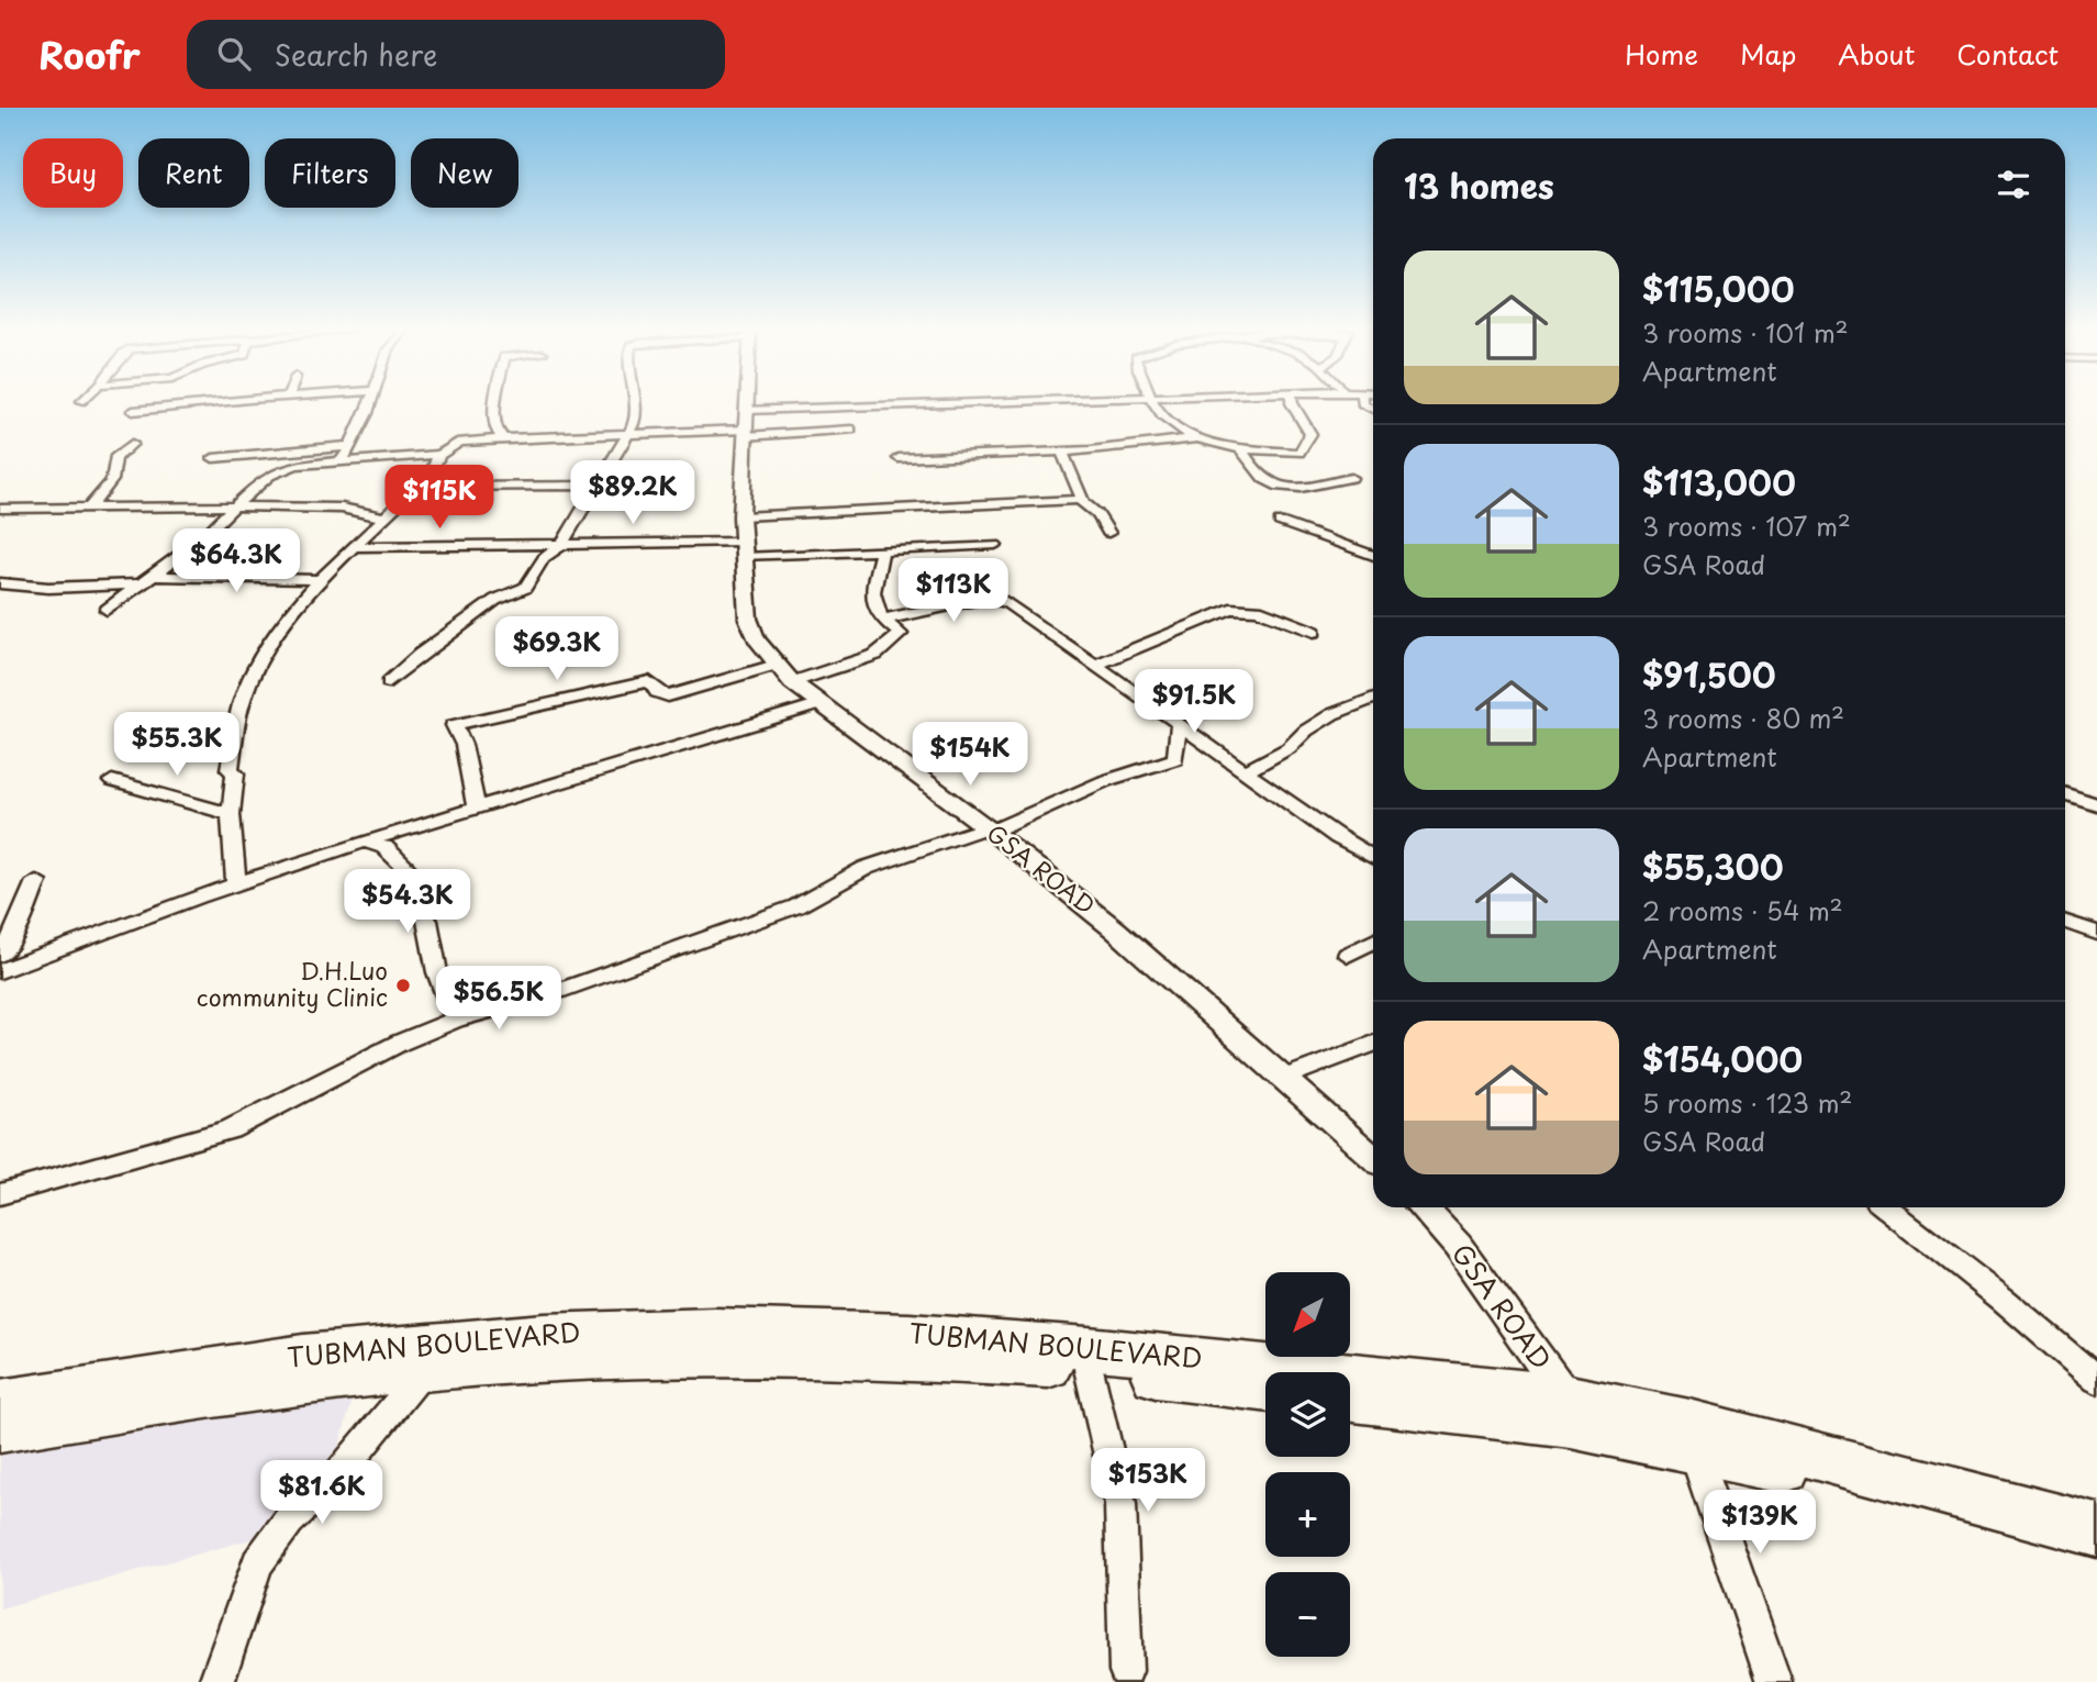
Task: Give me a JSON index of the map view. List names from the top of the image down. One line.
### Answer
{"streets":{"highway":["TUBMAN BOULEVARD"],"street":["GSA ROAD"]},"crossings":[["GSA ROAD","TUBMAN BOULEVARD"]],"places":["D.H.Luo community Clinic"],"north":"bottom left","page":{"header":"Roofr","search":"Search here","nav":["Home","Map","About","Contact"],"chip":["Buy","Rent","Filters","New"],"heading":"13 homes","list":[{"name":"$115,000","note":"3 rooms · 101 m² · Apartment"},{"name":"$113,000","note":"3 rooms · 107 m² · GSA Road"},{"name":"$91,500","note":"3 rooms · 80 m² · Apartment"},{"name":"$55,300","note":"2 rooms · 54 m² · Apartment"},{"name":"$154,000","note":"5 rooms · 123 m² · GSA Road"}],"price":["$89.2K","$115K","$64.3K","$113K","$69.3K","$91.5K","$55.3K","$154K","$54.3K","$56.5K","$153K","$81.6K","$139K"],"map_buttons":["+","−"]}}
